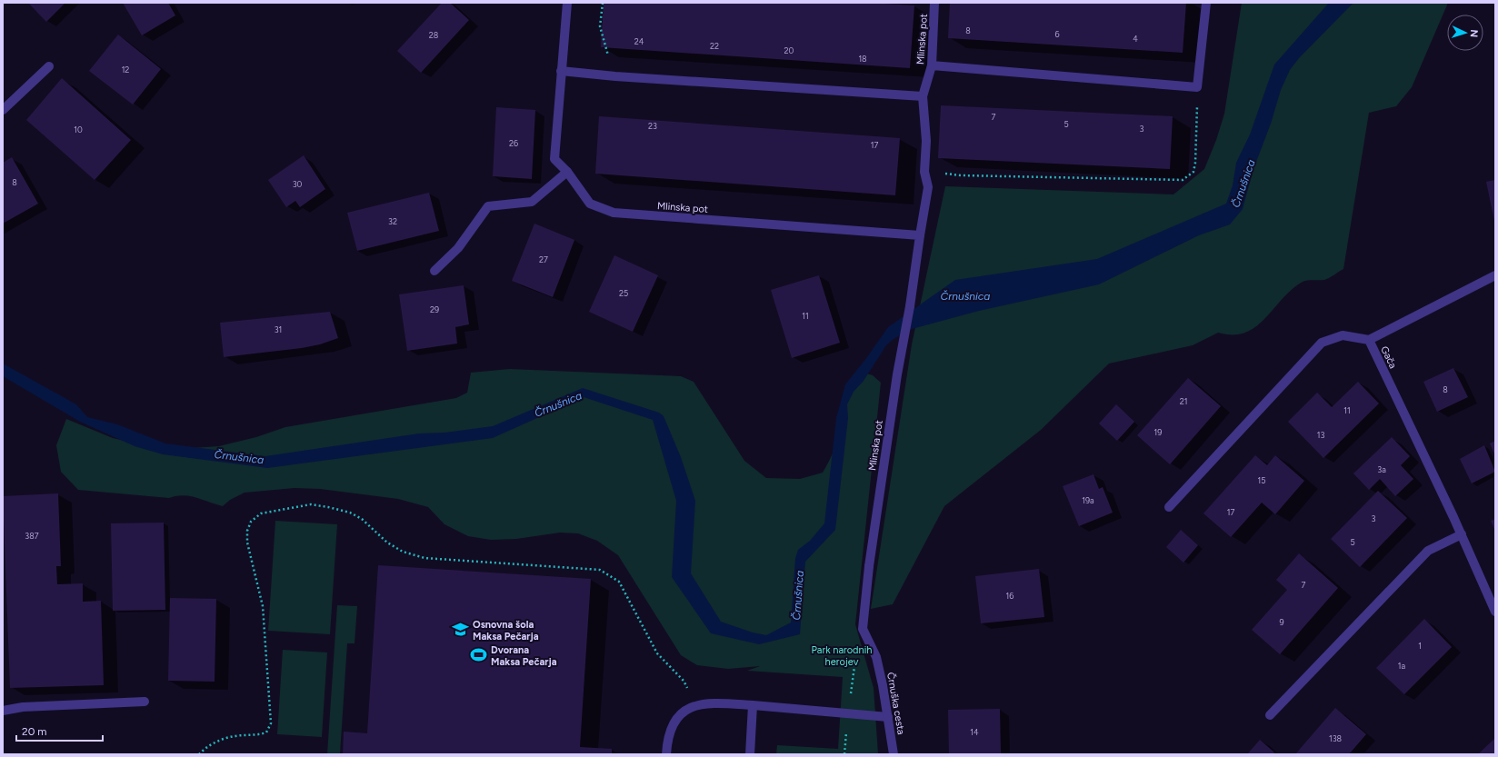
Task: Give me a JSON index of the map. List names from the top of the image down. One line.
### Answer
{"streets":{"street":["Mlinska pot","Gača","Črnuška cesta"]},"crossings":[["Mlinska pot","Črnuška cesta"]],"water":["Črnušnica"],"parks":["Park narodnih herojev"],"places":{"school or university":["Osnovna šola Maksa Pečarja"],"sports":["Dvorana Maksa Pečarja"]},"house_numbers":["8","6","28","4","24","22","20","18","12","7","5","23","3","10","26","17","8","30","32","27","25","29","11","31","8","21","11","19","13","3a","15","19a","17","3","387","5","7","16","9","1","1a","14","138"],"scale_bar":"20 m","north":"right"}
